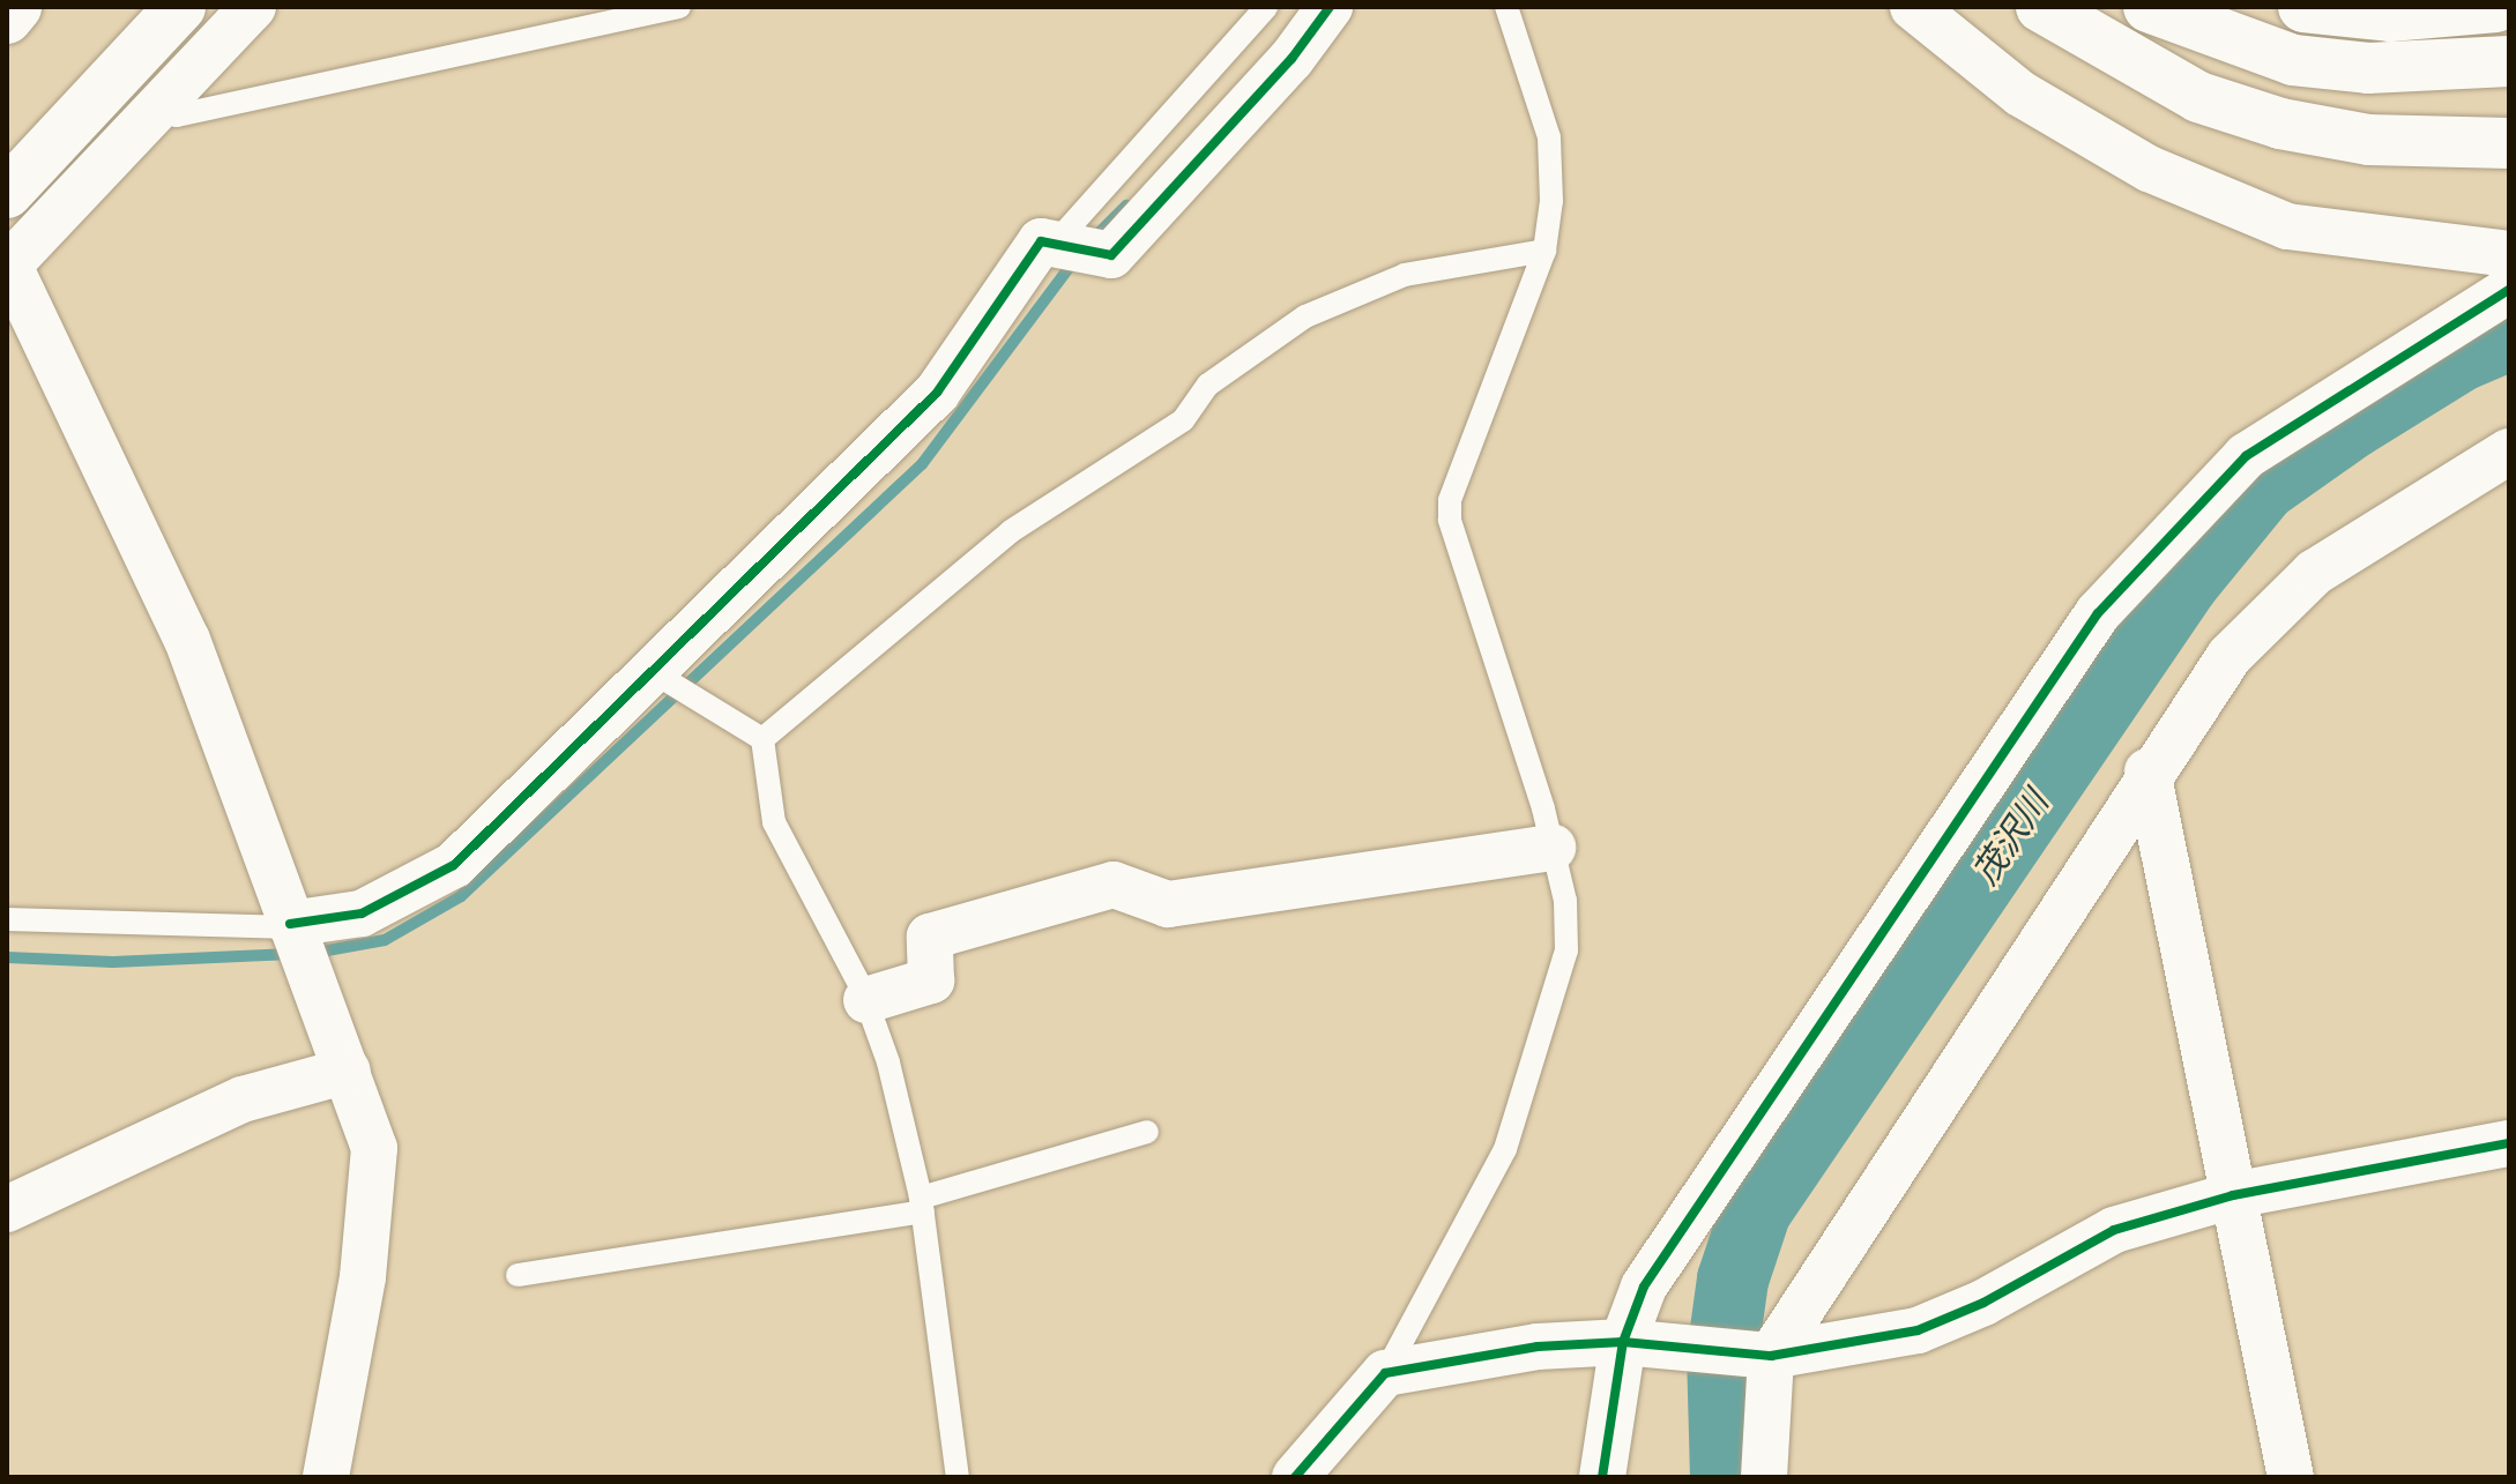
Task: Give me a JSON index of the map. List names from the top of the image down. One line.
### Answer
{"water":["茂沢川"]}
